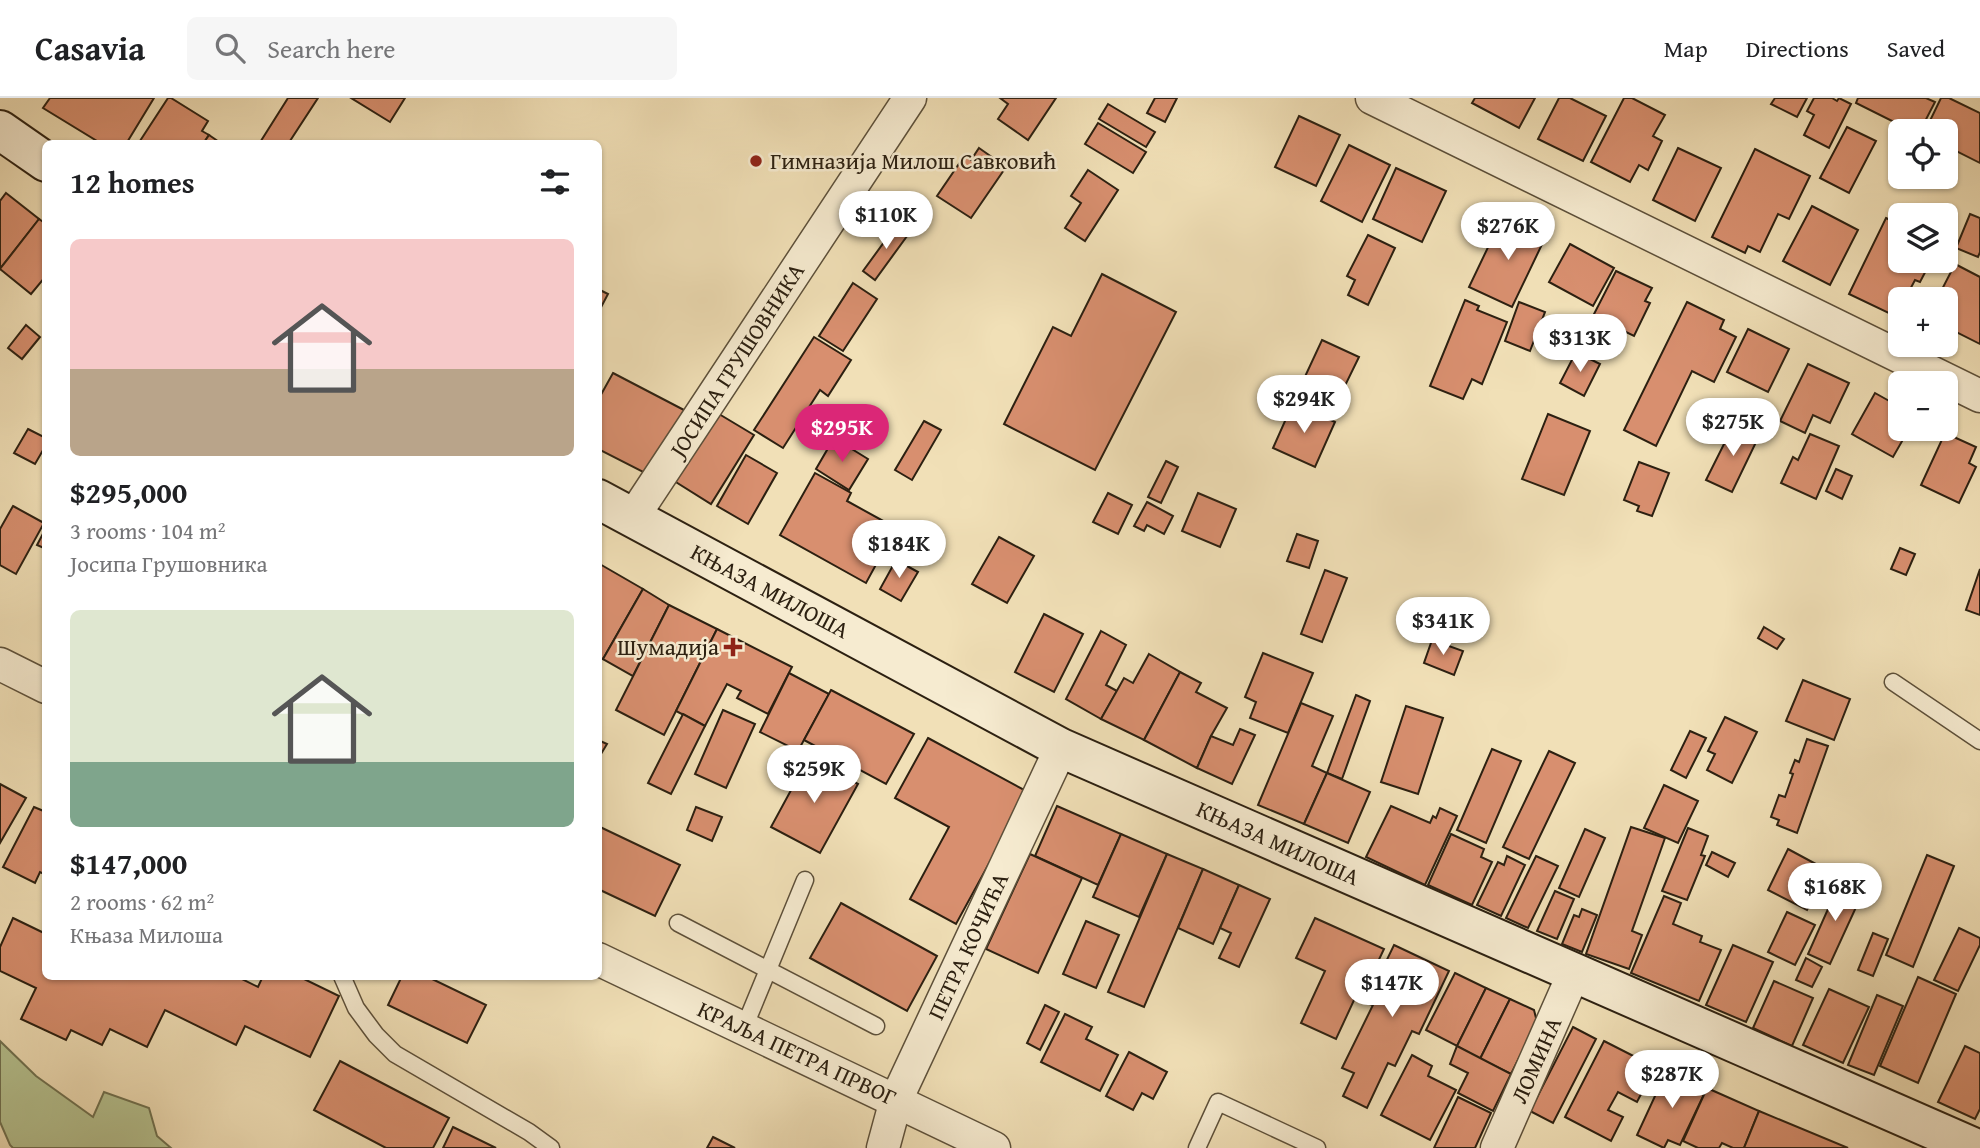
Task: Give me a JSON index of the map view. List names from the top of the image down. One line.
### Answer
{"streets":{"street":["ЈОСИПА ГРУШОВНИКА","КЊАЗА МИЛОША","ПЕТРА КОЧИЋА","КРАЉА ПЕТРА ПРВОГ","ЛОМИНА"]},"crossings":[["ЈОСИПА ГРУШОВНИКА","КЊАЗА МИЛОША"],["КЊАЗА МИЛОША","ПЕТРА КОЧИЋА"],["КЊАЗА МИЛОША","ЛОМИНА"],["ПЕТРА КОЧИЋА","КРАЉА ПЕТРА ПРВОГ"]],"places":{"other":["Гимназија Милош Савковић"],"health":["Шумадија"]},"page":{"header":"Casavia","search":"Search here","nav":["Map","Directions","Saved"],"map_buttons":["+","−"],"heading":"12 homes","price":["$110K","$276K","$313K","$294K","$275K","$295K","$184K","$341K","$259K","$168K","$147K","$287K"],"list":[{"name":"$295,000","note":"3 rooms · 104 m² · Јосипа Грушовника"},{"name":"$147,000","note":"2 rooms · 62 m² · Књаза Милоша"}]}}
